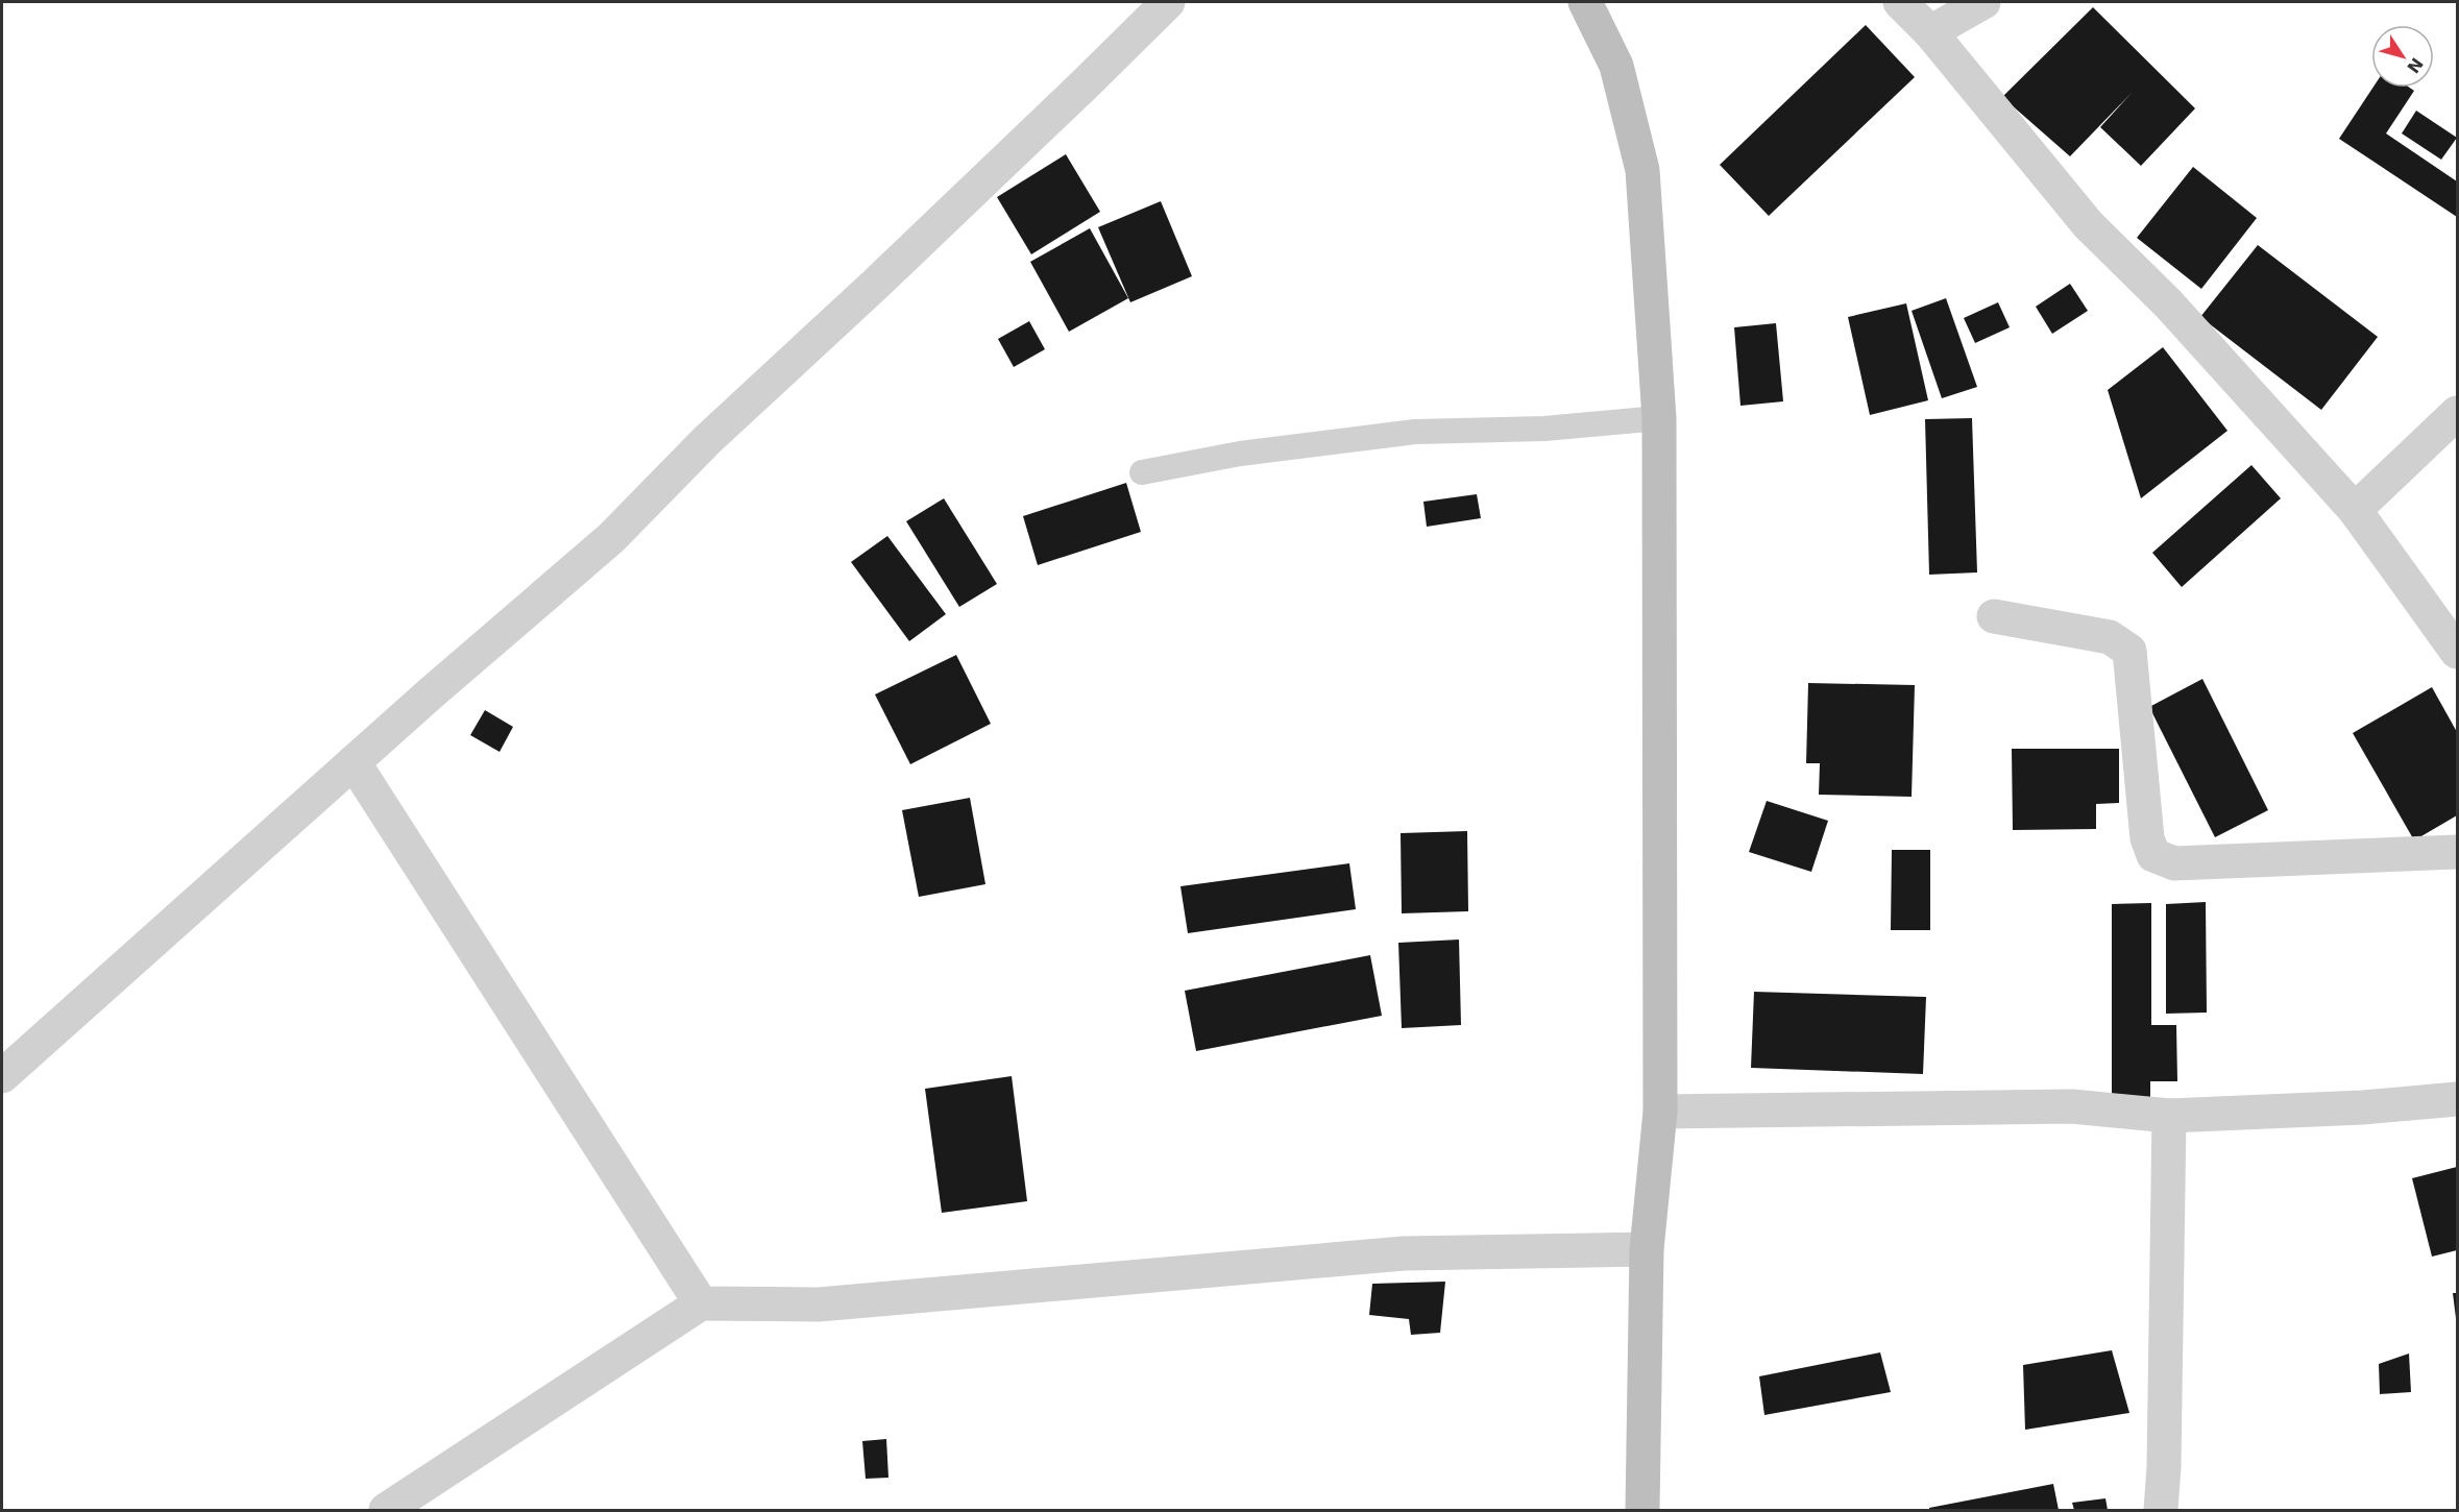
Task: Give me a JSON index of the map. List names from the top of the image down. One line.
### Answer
{"north":"bottom right"}
